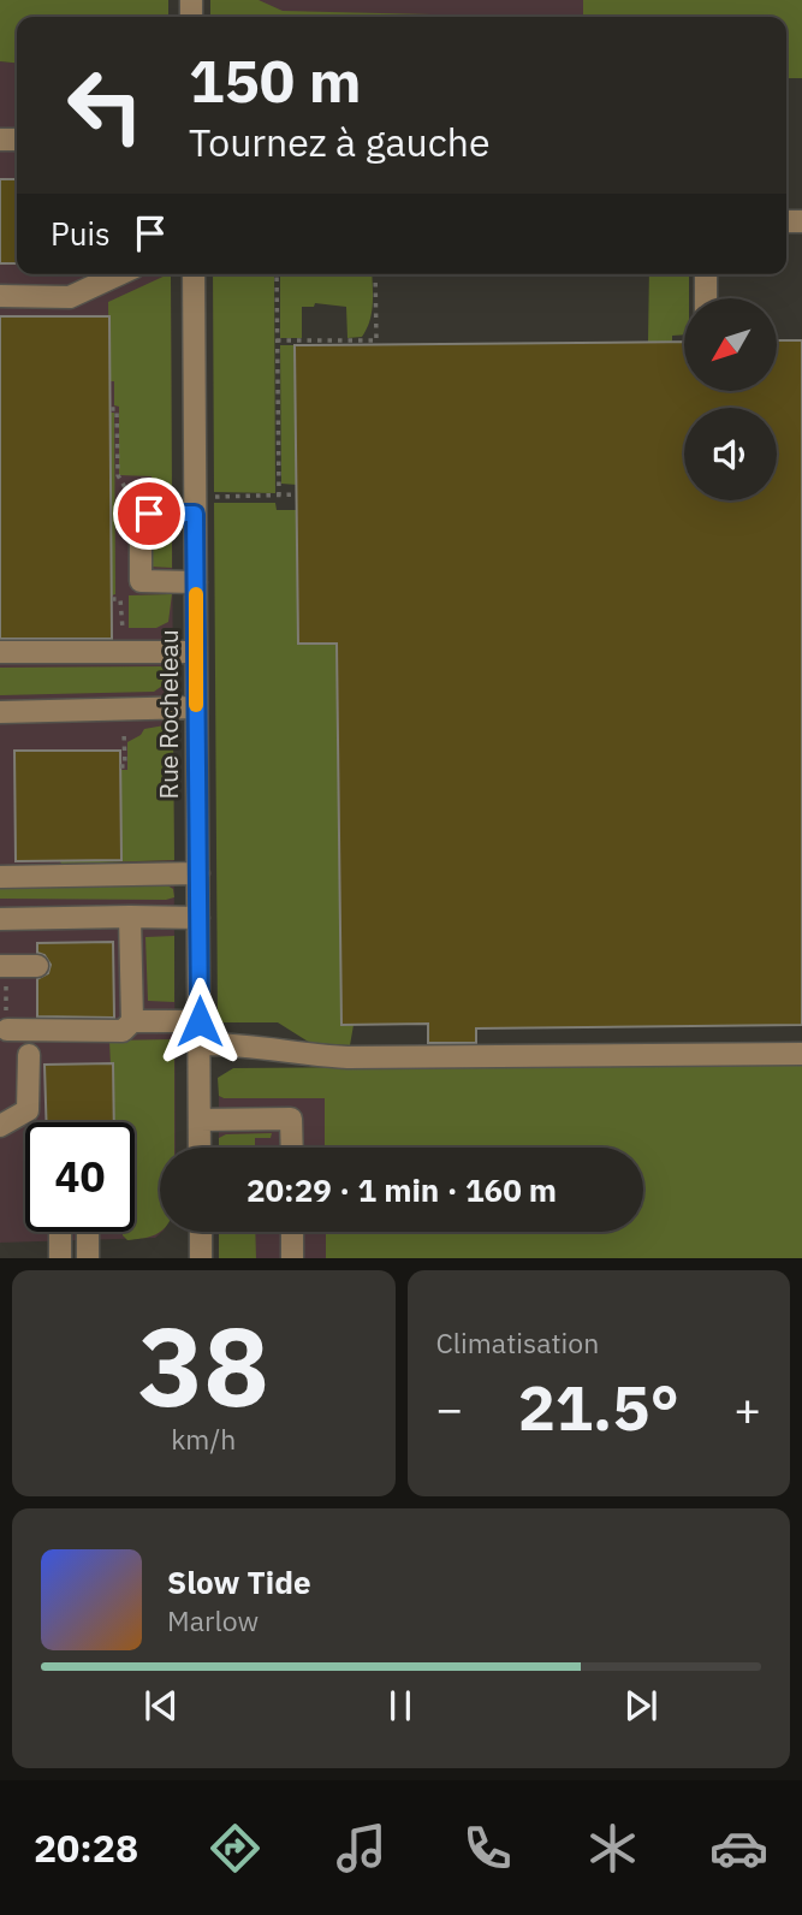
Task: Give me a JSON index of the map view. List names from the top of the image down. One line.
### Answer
{"streets":{"street":["Rue Rocheleau"]},"north":"bottom left","page":{"turn":["150 m","Tournez à gauche"],"then":"Puis","limit":"40","trip":"20:29 · 1 min · 160 m","tile":[["38","km/h"],"Climatisation"],"heat":["−","21.5°","+"],"song":["Slow Tide","Marlow"],"tabs":"20:28"}}
